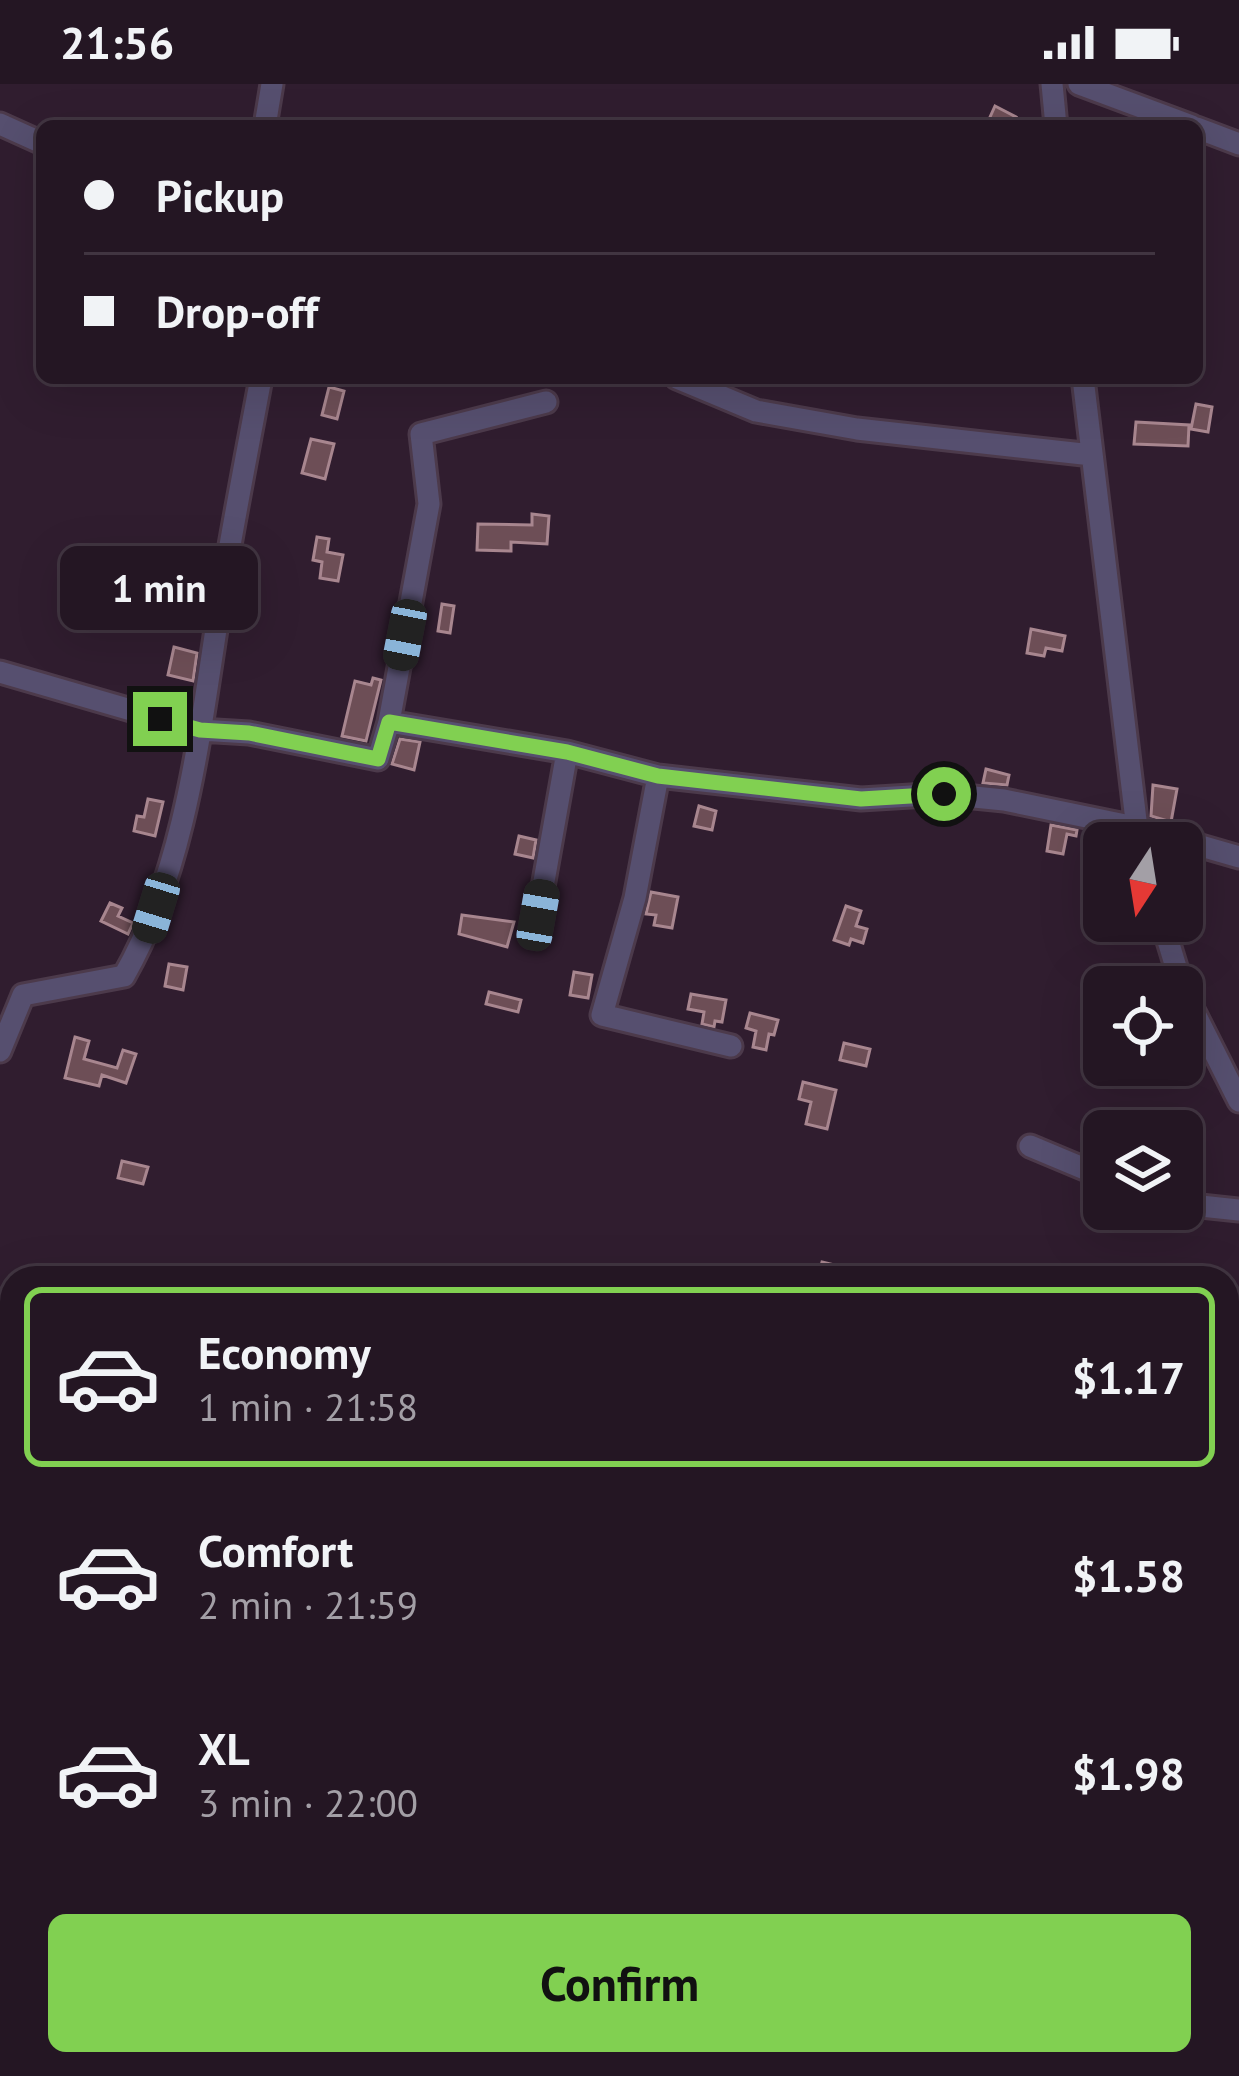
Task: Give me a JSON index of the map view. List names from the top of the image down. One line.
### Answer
{"north":"bottom","page":{"status":"21:56","banner":["Pickup","Drop-off"],"bubble":"1 min","list":[{"name":"Economy","note":"1 min · 21:58","value":"$1.17"},{"name":"Comfort","note":"2 min · 21:59","value":"$1.58"},{"name":"XL","note":"3 min · 22:00","value":"$1.98"}],"buttons":"Confirm"}}
